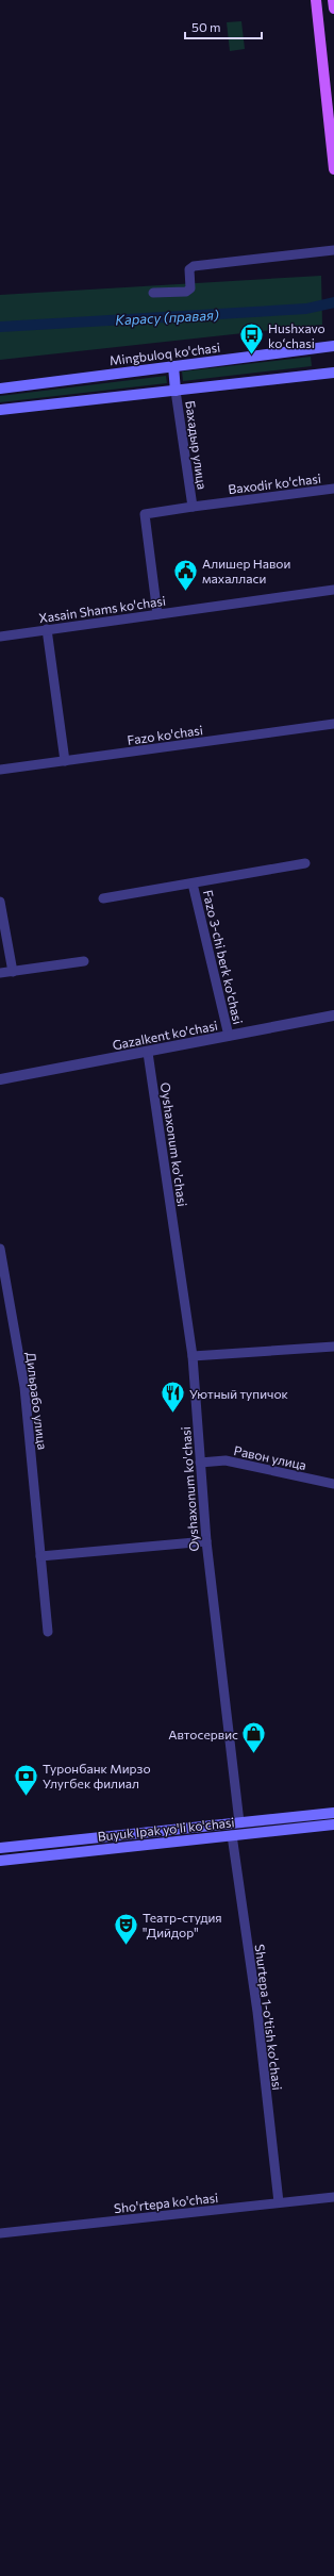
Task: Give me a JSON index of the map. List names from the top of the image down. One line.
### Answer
{"streets":{"main road":["Mingbuloq ko'chasi","Buyuk Ipak yo'li ko'chasi"],"street":["Бахадыр улица","Baxodir ko'chasi","Xasain Shams ko'chasi","Fazo ko'chasi","Fazo 3-chi berk ko'chasi","Gazalkent ko'chasi","Oyshaxonum ko'chasi","Дильрабо улица","Равон улица","Shurtepa 1-o'tish ko'chasi","Sho'rtepa ko'chasi"]},"crossings":[["Бахадыр улица","Baxodir ko'chasi"],["Бахадыр улица","Xasain Shams ko'chasi"],["Fazo 3-chi berk ko'chasi","Gazalkent ko'chasi"],["Gazalkent ko'chasi","Oyshaxonum ko'chasi"],["Oyshaxonum ko'chasi","Равон улица"],["Oyshaxonum ko'chasi","Buyuk Ipak yo'li ko'chasi"],["Buyuk Ipak yo'li ko'chasi","Shurtepa 1-o'tish ko'chasi"],["Shurtepa 1-o'tish ko'chasi","Sho'rtepa ko'chasi"]],"water":["Карасу (правая)"],"places":{"bus stop":["Hushxavo koʻchasi"],"public building":["Алишер Навои махалласи"],"restaurant":["Уютный тупичок"],"shop":["Автосервис"],"bank":["Туронбанк Мирзо Улугбек филиал"],"theatre":["Театр-студия \"Дийдор\""]},"scale_bar":"50 m"}
